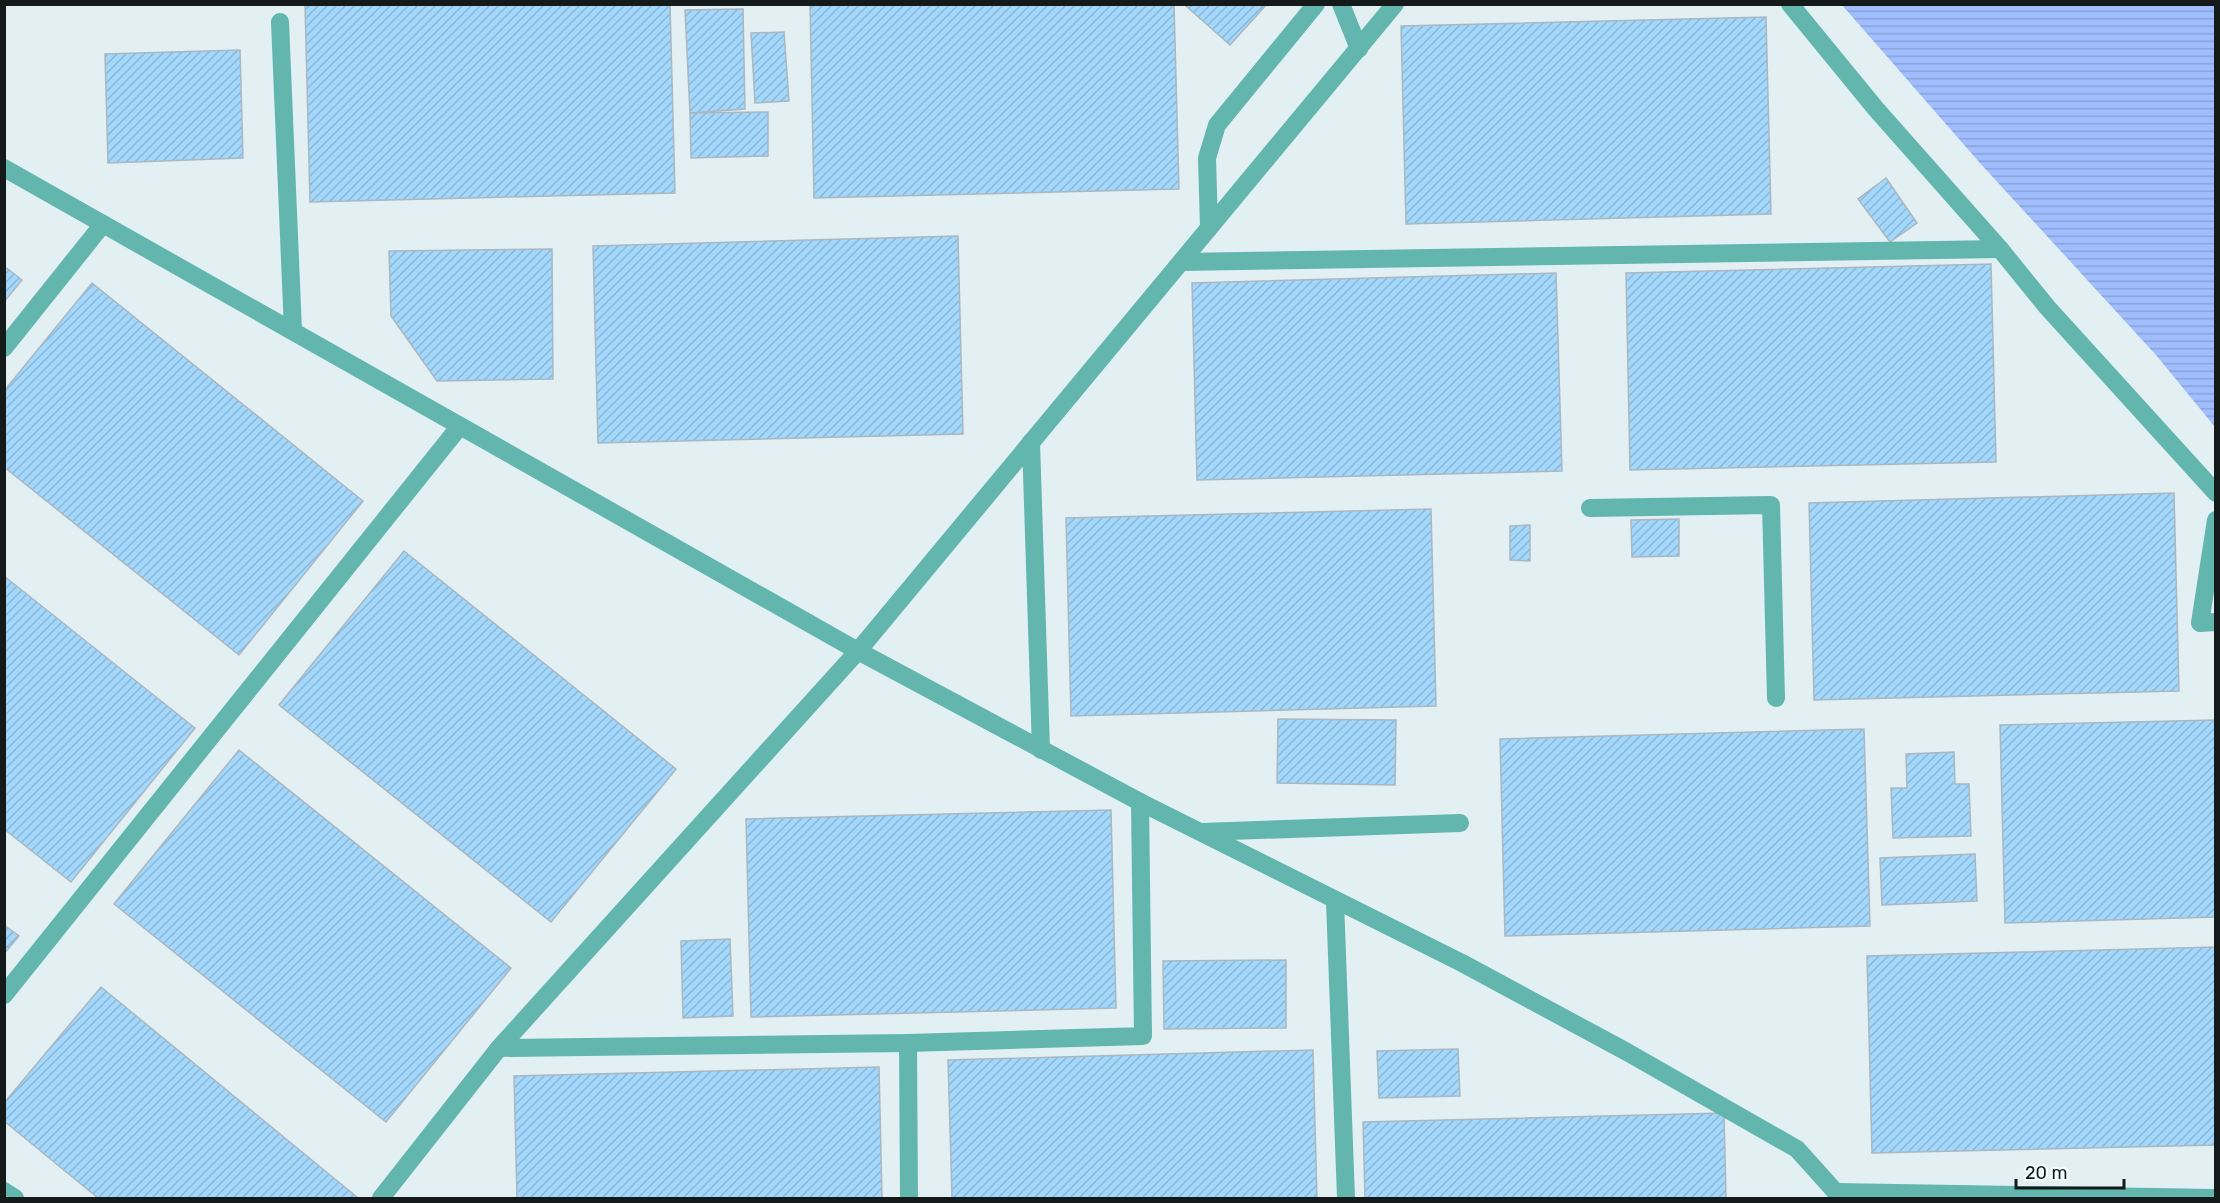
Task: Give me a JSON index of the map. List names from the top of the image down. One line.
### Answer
{"scale_bar":"20 m"}
